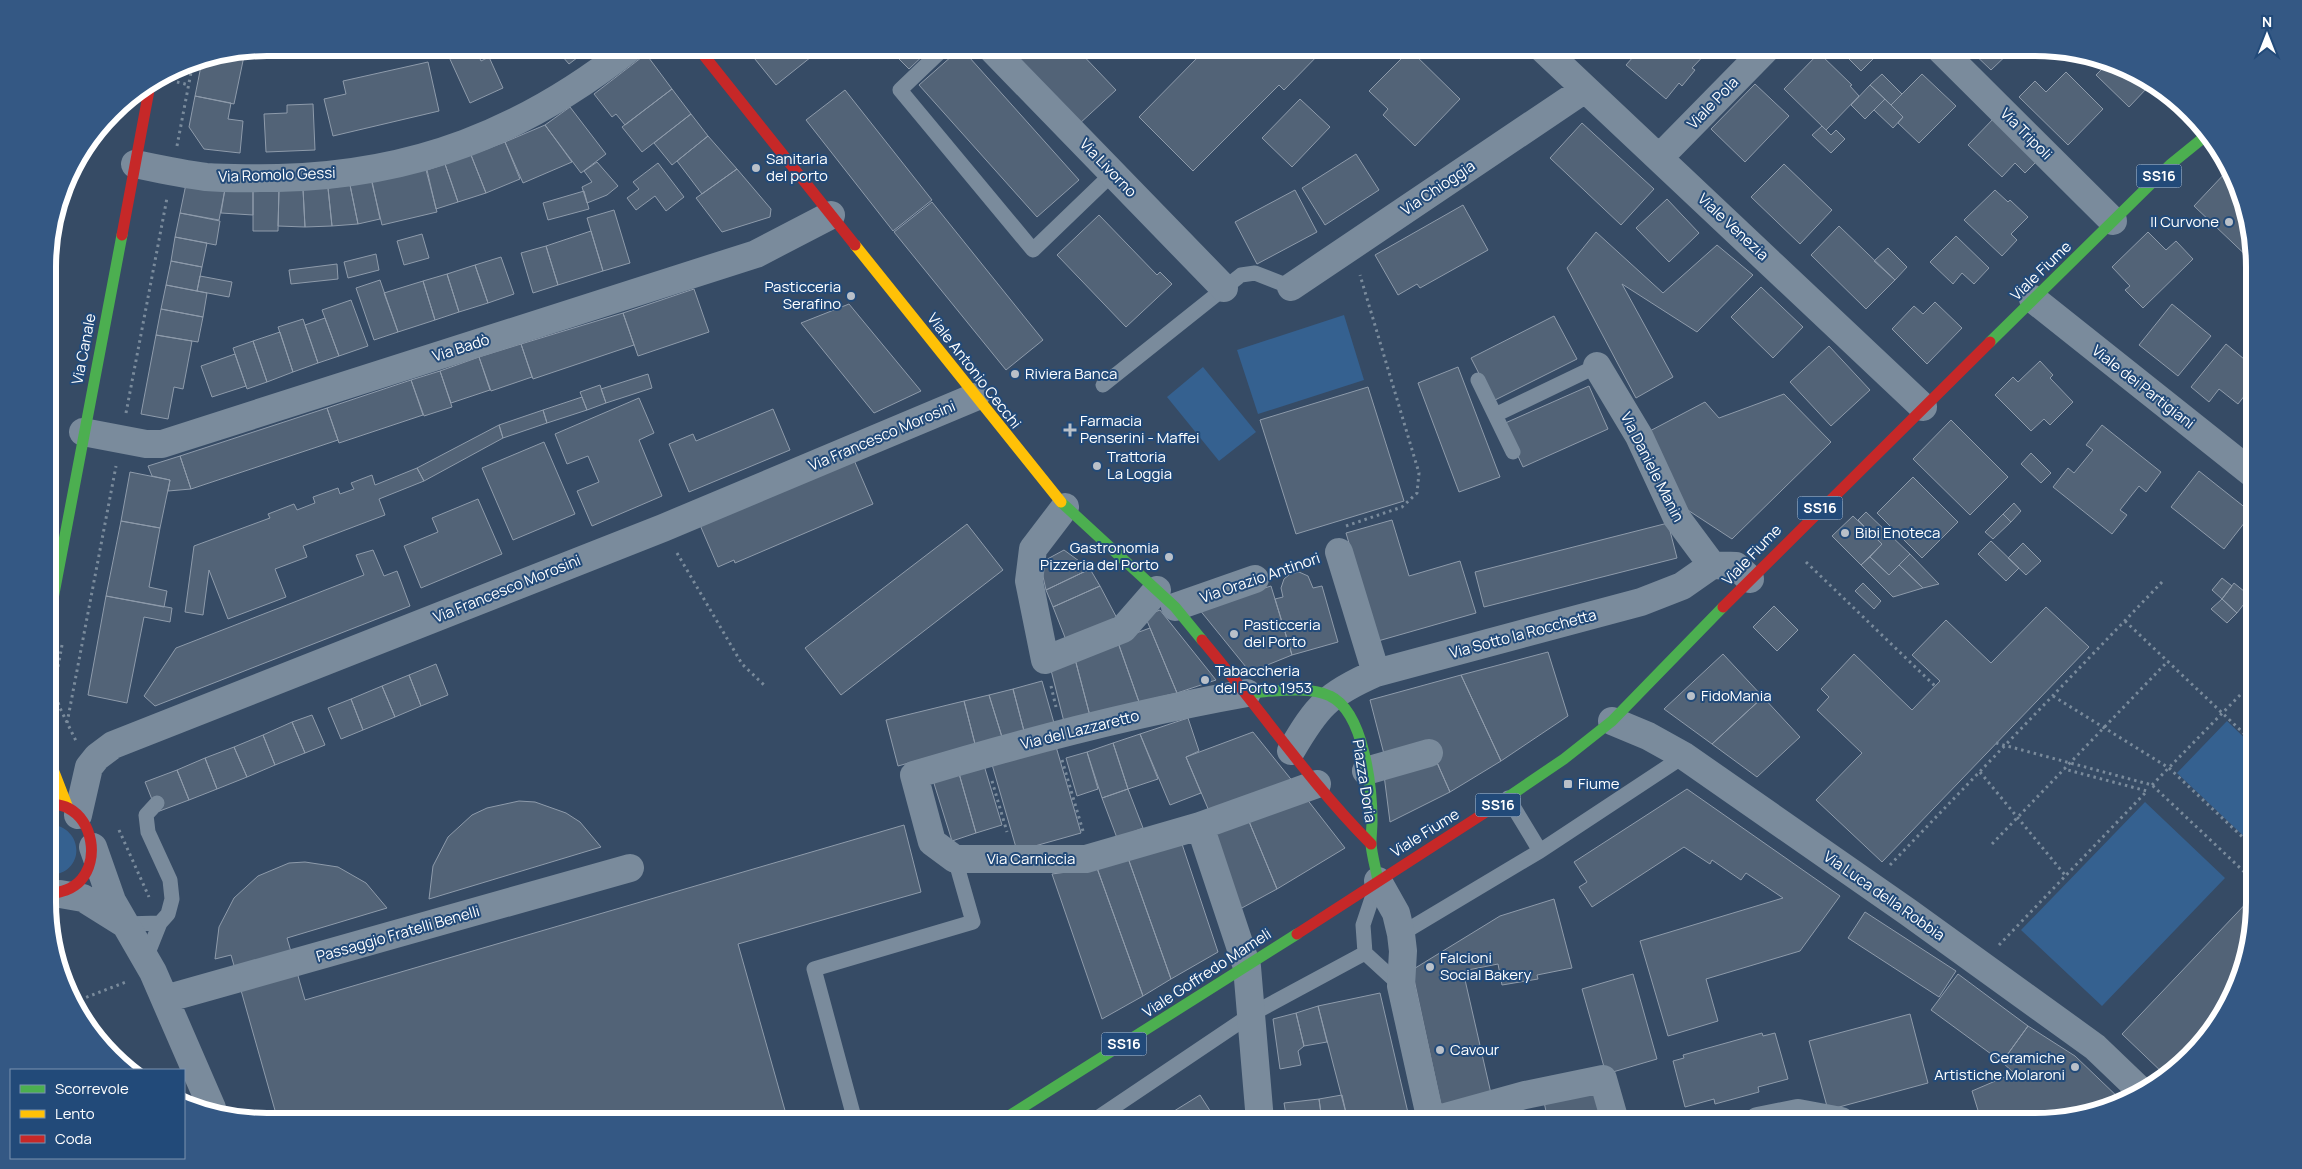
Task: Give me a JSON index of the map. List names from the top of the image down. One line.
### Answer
{"streets":{"street":["Viale Pola","Via Tripoli","Via Livorno","Via Romolo Gessi","SS16","Via Chioggia","Viale Venezia","Viale Fiume","Via Badò","Via Canale","Viale Antonio Cecchi","Viale dei Partigiani","Via Francesco Morosini","Via Daniele Manin","Via Orazio Antinori","Via Sotto la Rocchetta","Via del Lazzaretto","Piazza Doria","Via Carniccia","Via Luca della Robbia","Passaggio Fratelli Benelli","Viale Goffredo Mameli"]},"crossings":[["Viale Pola","Viale Venezia"],["Via Tripoli","Viale Fiume"],["Via Romolo Gessi","Via Canale"],["Via Chioggia","Viale Venezia"],["Viale Venezia","Viale Fiume"],["Viale Fiume","Viale dei Partigiani"],["Viale Fiume","Piazza Doria"],["Viale Fiume","Via Luca della Robbia"],["Viale Fiume","Viale Goffredo Mameli"],["Via Badò","Via Canale"],["Via Badò","Viale Antonio Cecchi"],["Viale Antonio Cecchi","Via Francesco Morosini"],["Viale Antonio Cecchi","Via Orazio Antinori"],["Viale Antonio Cecchi","Via del Lazzaretto"],["Viale Antonio Cecchi","Piazza Doria"],["Via Daniele Manin","Via Sotto la Rocchetta"],["Via Orazio Antinori","Via Sotto la Rocchetta"],["Via Sotto la Rocchetta","Piazza Doria"],["Via del Lazzaretto","Piazza Doria"],["Via del Lazzaretto","Via Carniccia"],["Piazza Doria","Via Carniccia"],["Piazza Doria","Viale Goffredo Mameli"]],"places":{"other":["Sanitaria del porto","Il Curvone","Pasticceria Serafino","Riviera Banca","Trattoria La Loggia","Bibi Enoteca","Gastronomia Pizzeria del Porto","Pasticceria del Porto","Tabaccheria del Porto 1953","FidoMania","Falcioni Social Bakery","Cavour","Ceramiche Artistiche Molaroni"],"health":["Farmacia Penserini - Maffei"],"transit":["Fiume"]},"legend":["Scorrevole","Lento","Coda"],"north":"top"}
